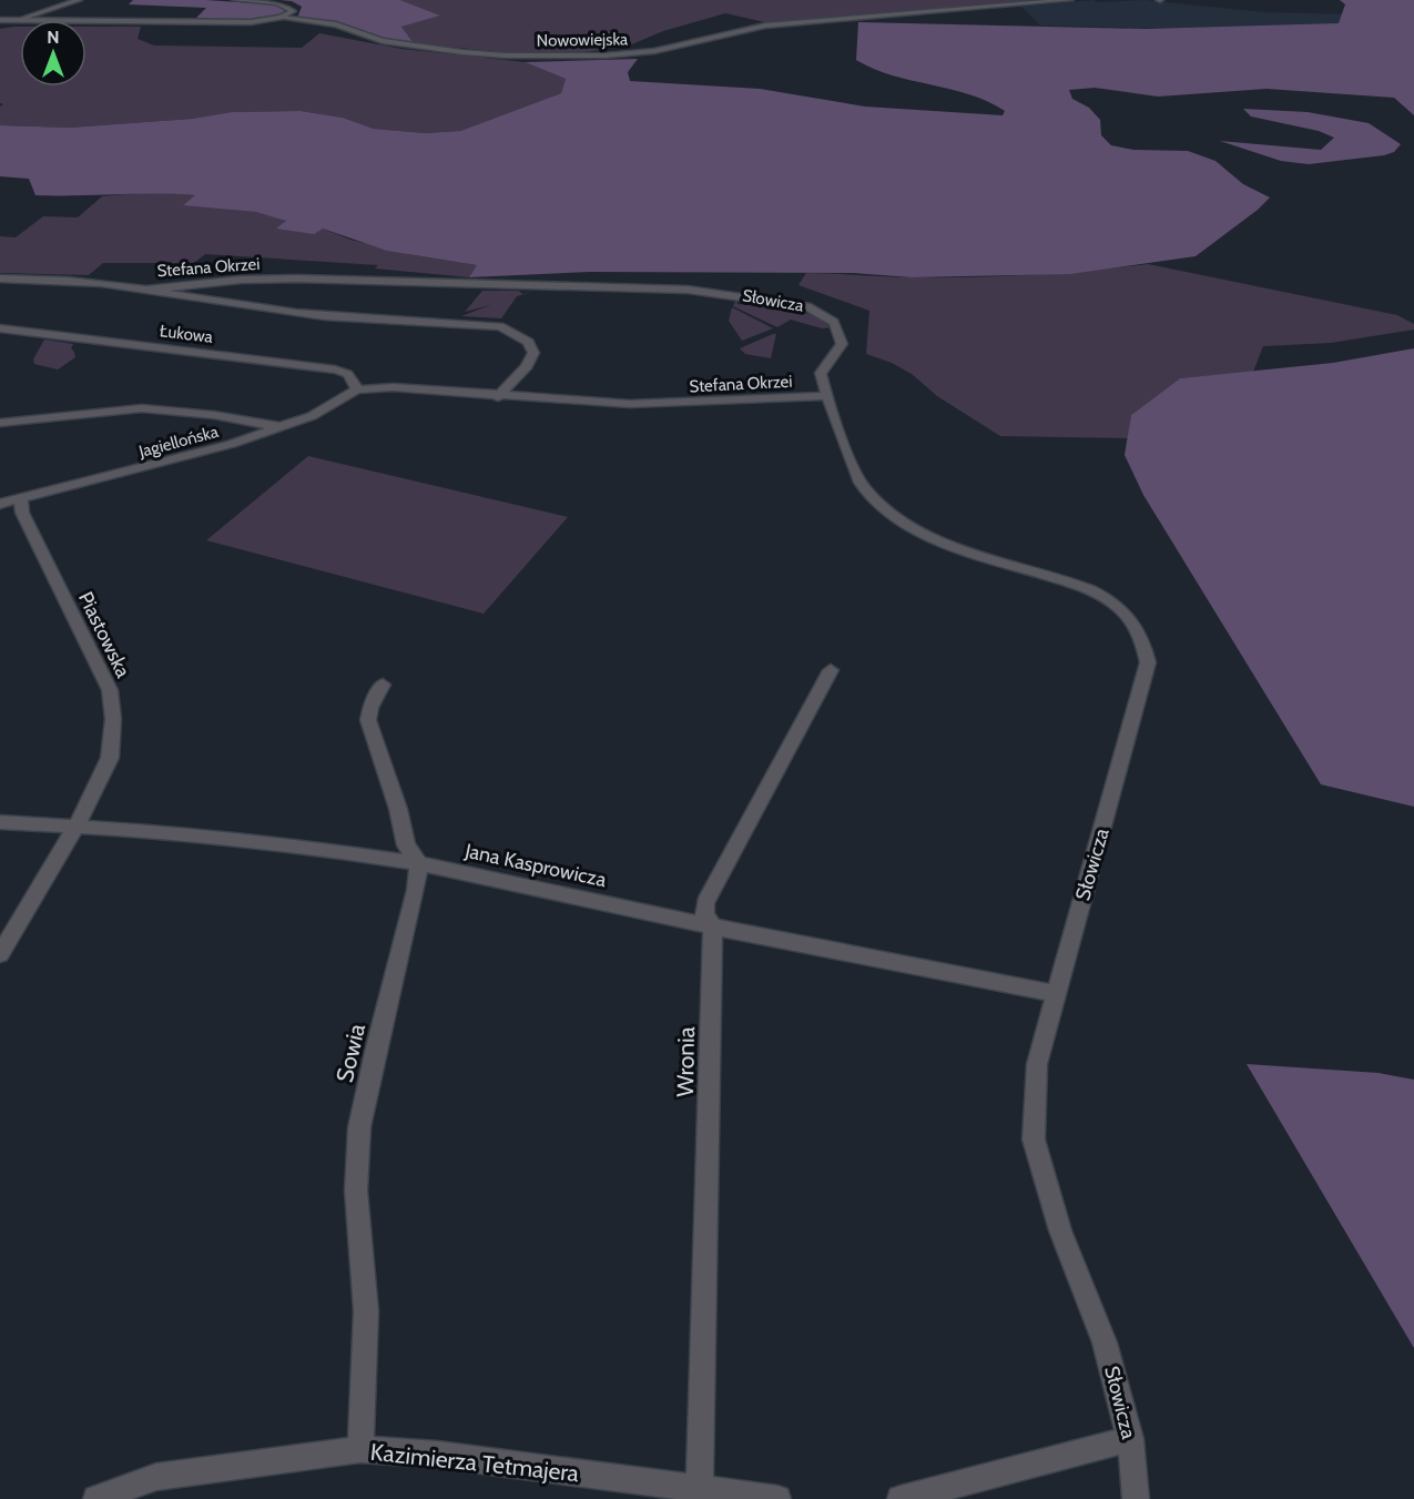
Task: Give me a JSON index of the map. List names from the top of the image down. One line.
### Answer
{"streets":{"street":["Nowowiejska","Stefana Okrzei","Słowicza","Łukowa","Jagiellońska","Piastowska","Jana Kasprowicza","Sowia","Wronia","Kazimierza Tetmajera"]},"crossings":[["Stefana Okrzei","Słowicza"],["Stefana Okrzei","Łukowa"],["Stefana Okrzei","Jagiellońska"],["Słowicza","Jana Kasprowicza"],["Łukowa","Jagiellońska"],["Jagiellońska","Piastowska"],["Piastowska","Jana Kasprowicza"],["Jana Kasprowicza","Sowia"],["Jana Kasprowicza","Wronia"],["Sowia","Kazimierza Tetmajera"],["Wronia","Kazimierza Tetmajera"]],"north":"top"}
